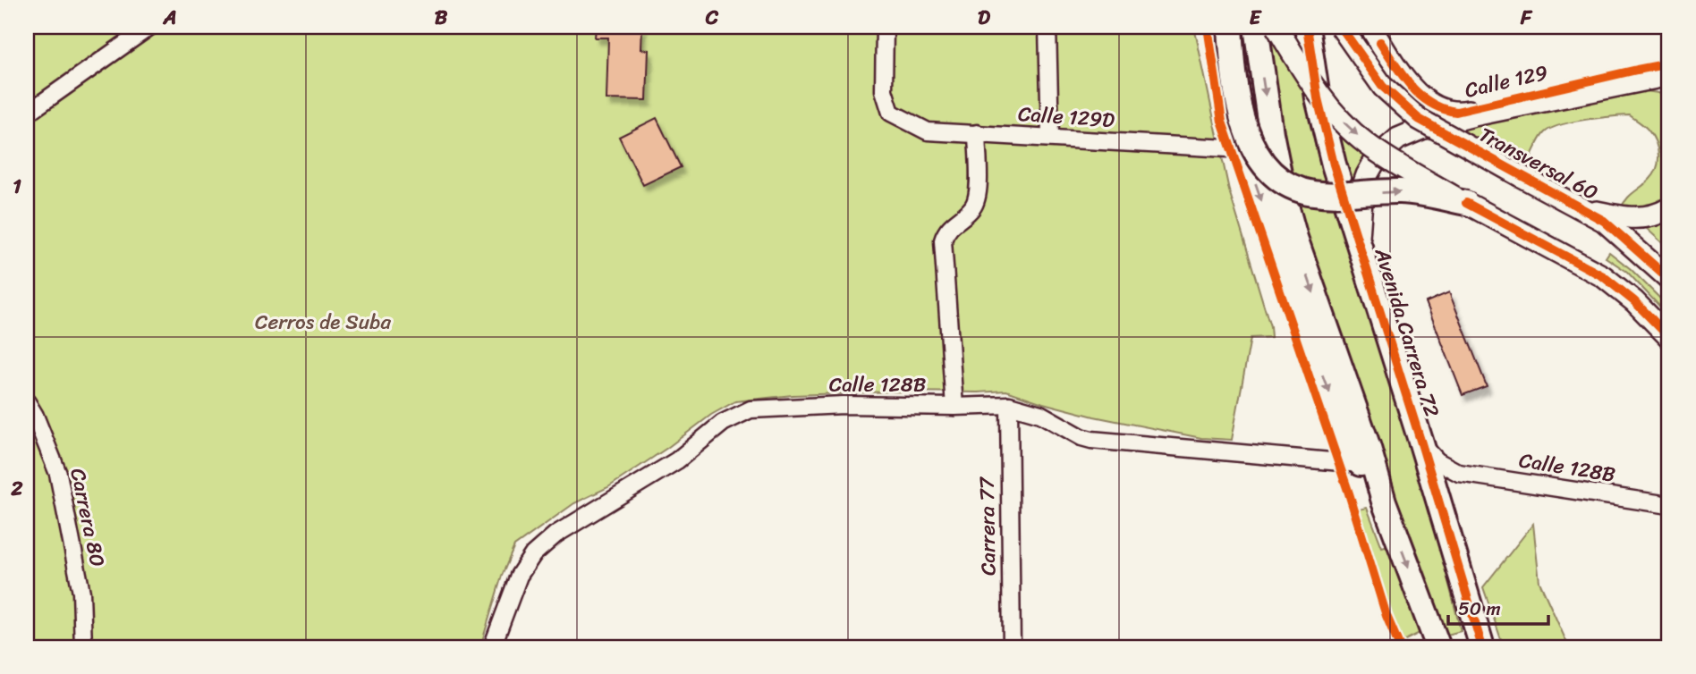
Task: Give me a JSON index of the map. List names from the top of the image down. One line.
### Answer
{"streets":{"highway":["Avenida Carrera 72"],"main road":["Calle 129","Transversal 60"],"street":["Calle 129D","Calle 128B","Carrera 80","Carrera 77"]},"crossings":[["Calle 129","Avenida Carrera 72"],["Avenida Carrera 72","Calle 128B"],["Calle 128B","Carrera 77"]],"parks":["Cerros de Suba"],"scale_bar":"50 m","grid":{"columns":["A","B","C","D","E","F"],"rows":["1","2"]}}
